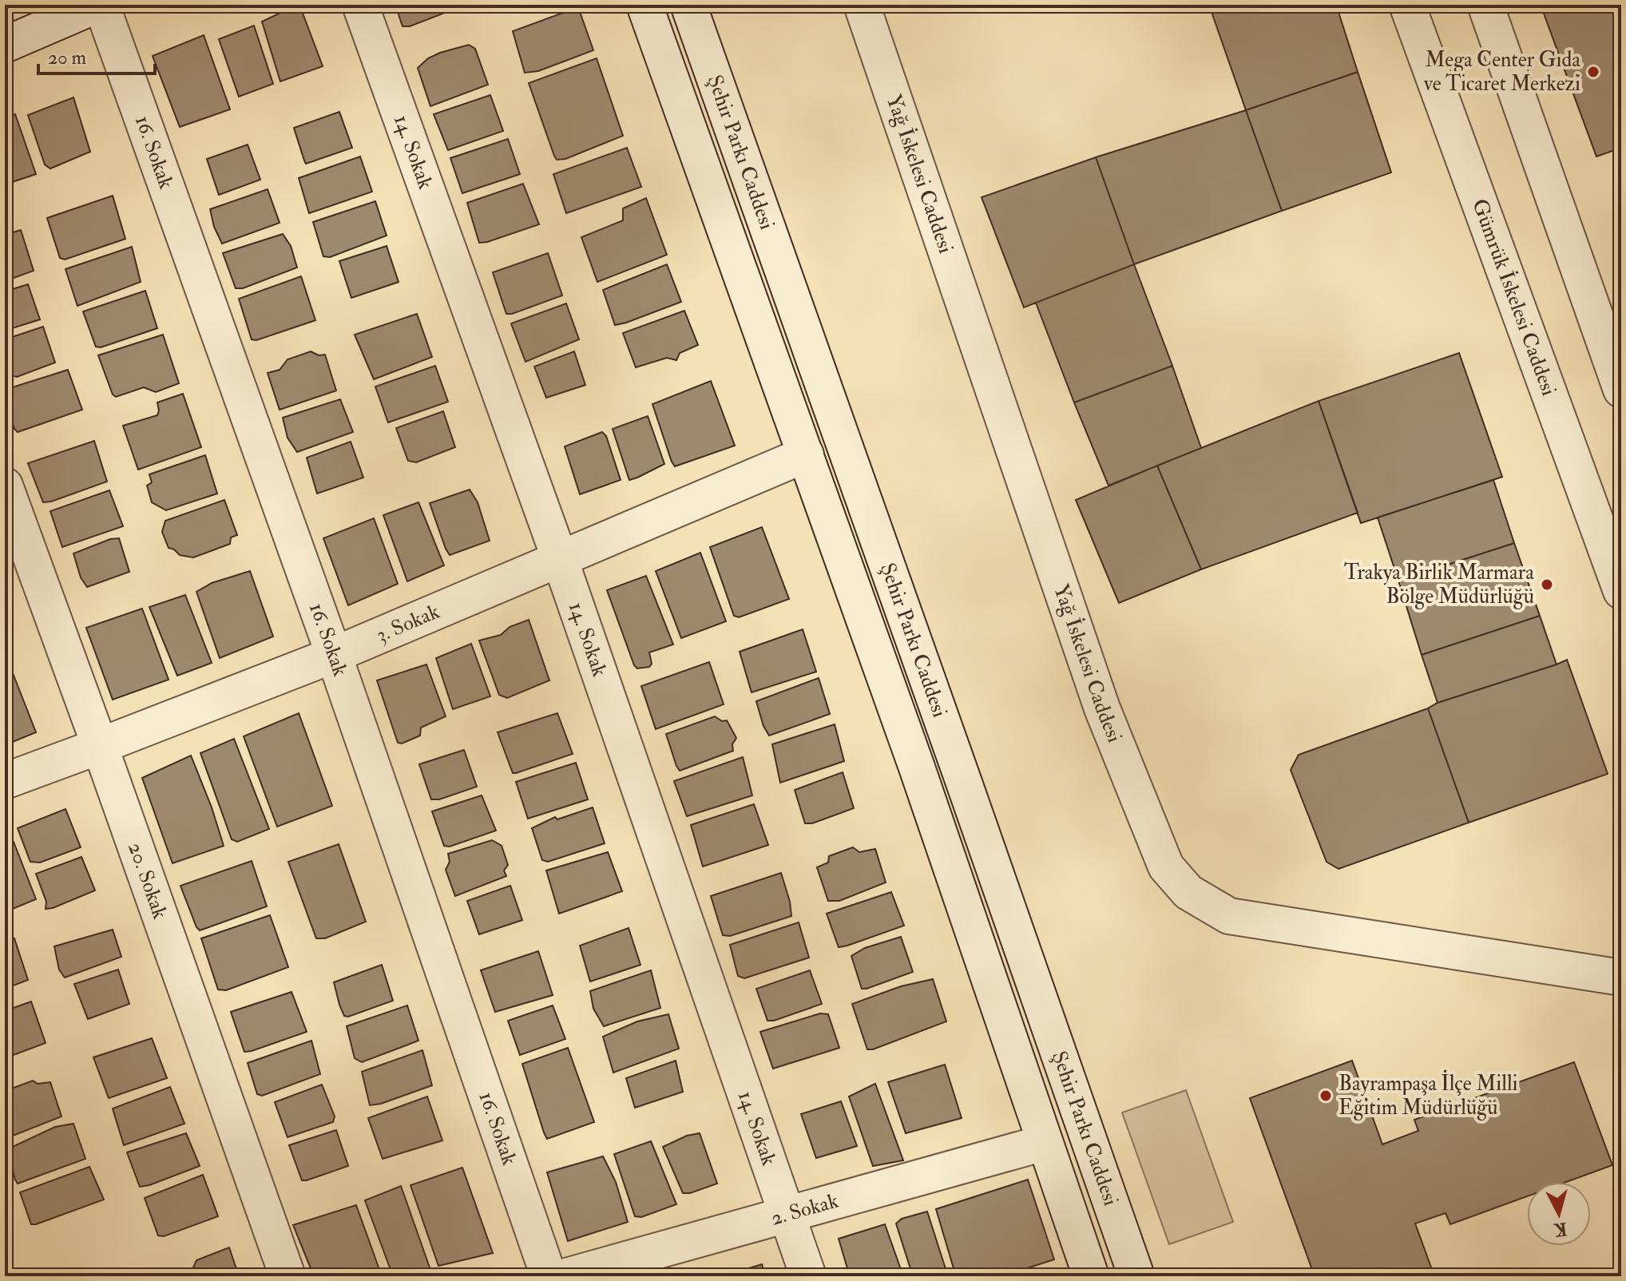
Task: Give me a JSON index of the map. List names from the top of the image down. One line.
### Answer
{"streets":{"street":["16. Sokak","14. Sokak","Şehir Parkı Caddesi","Yağ İskelesi Caddesi","Gümrük İskelesi Caddesi","3. Sokak","20. Sokak","2. Sokak"]},"crossings":[["16. Sokak","3. Sokak"],["14. Sokak","3. Sokak"],["14. Sokak","2. Sokak"],["Şehir Parkı Caddesi","3. Sokak"],["Şehir Parkı Caddesi","2. Sokak"],["3. Sokak","20. Sokak"]],"places":["Mega Center Gıda ve Ticaret Merkezi","Trakya Birlik Marmara Bölge Müdürlüğü","Bayrampaşa İlçe Milli Eğitim Müdürlüğü"],"scale_bar":"20 m","north":"bottom"}
